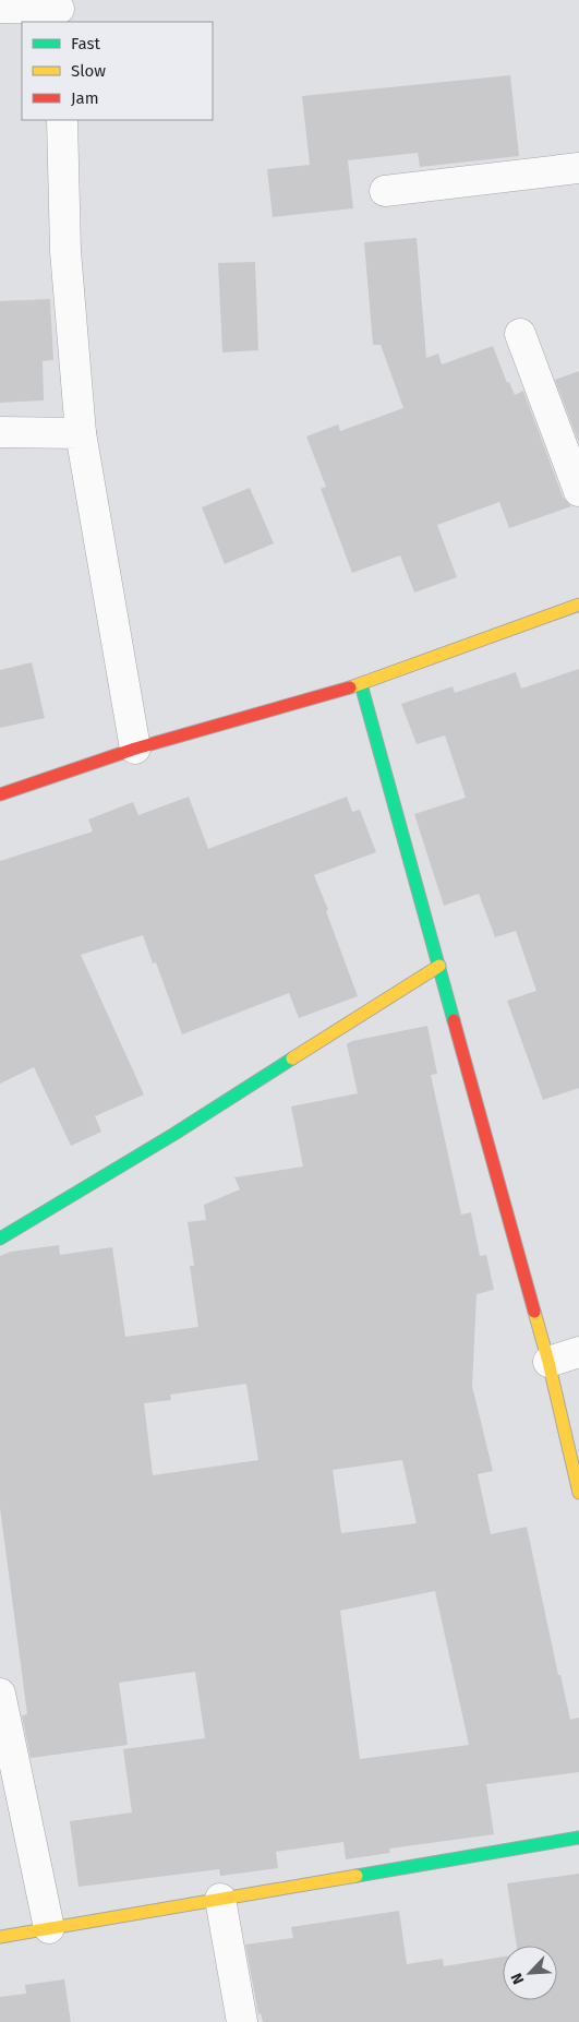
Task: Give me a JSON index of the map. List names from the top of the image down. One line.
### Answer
{"legend":["Fast","Slow","Jam"],"north":"bottom left"}
